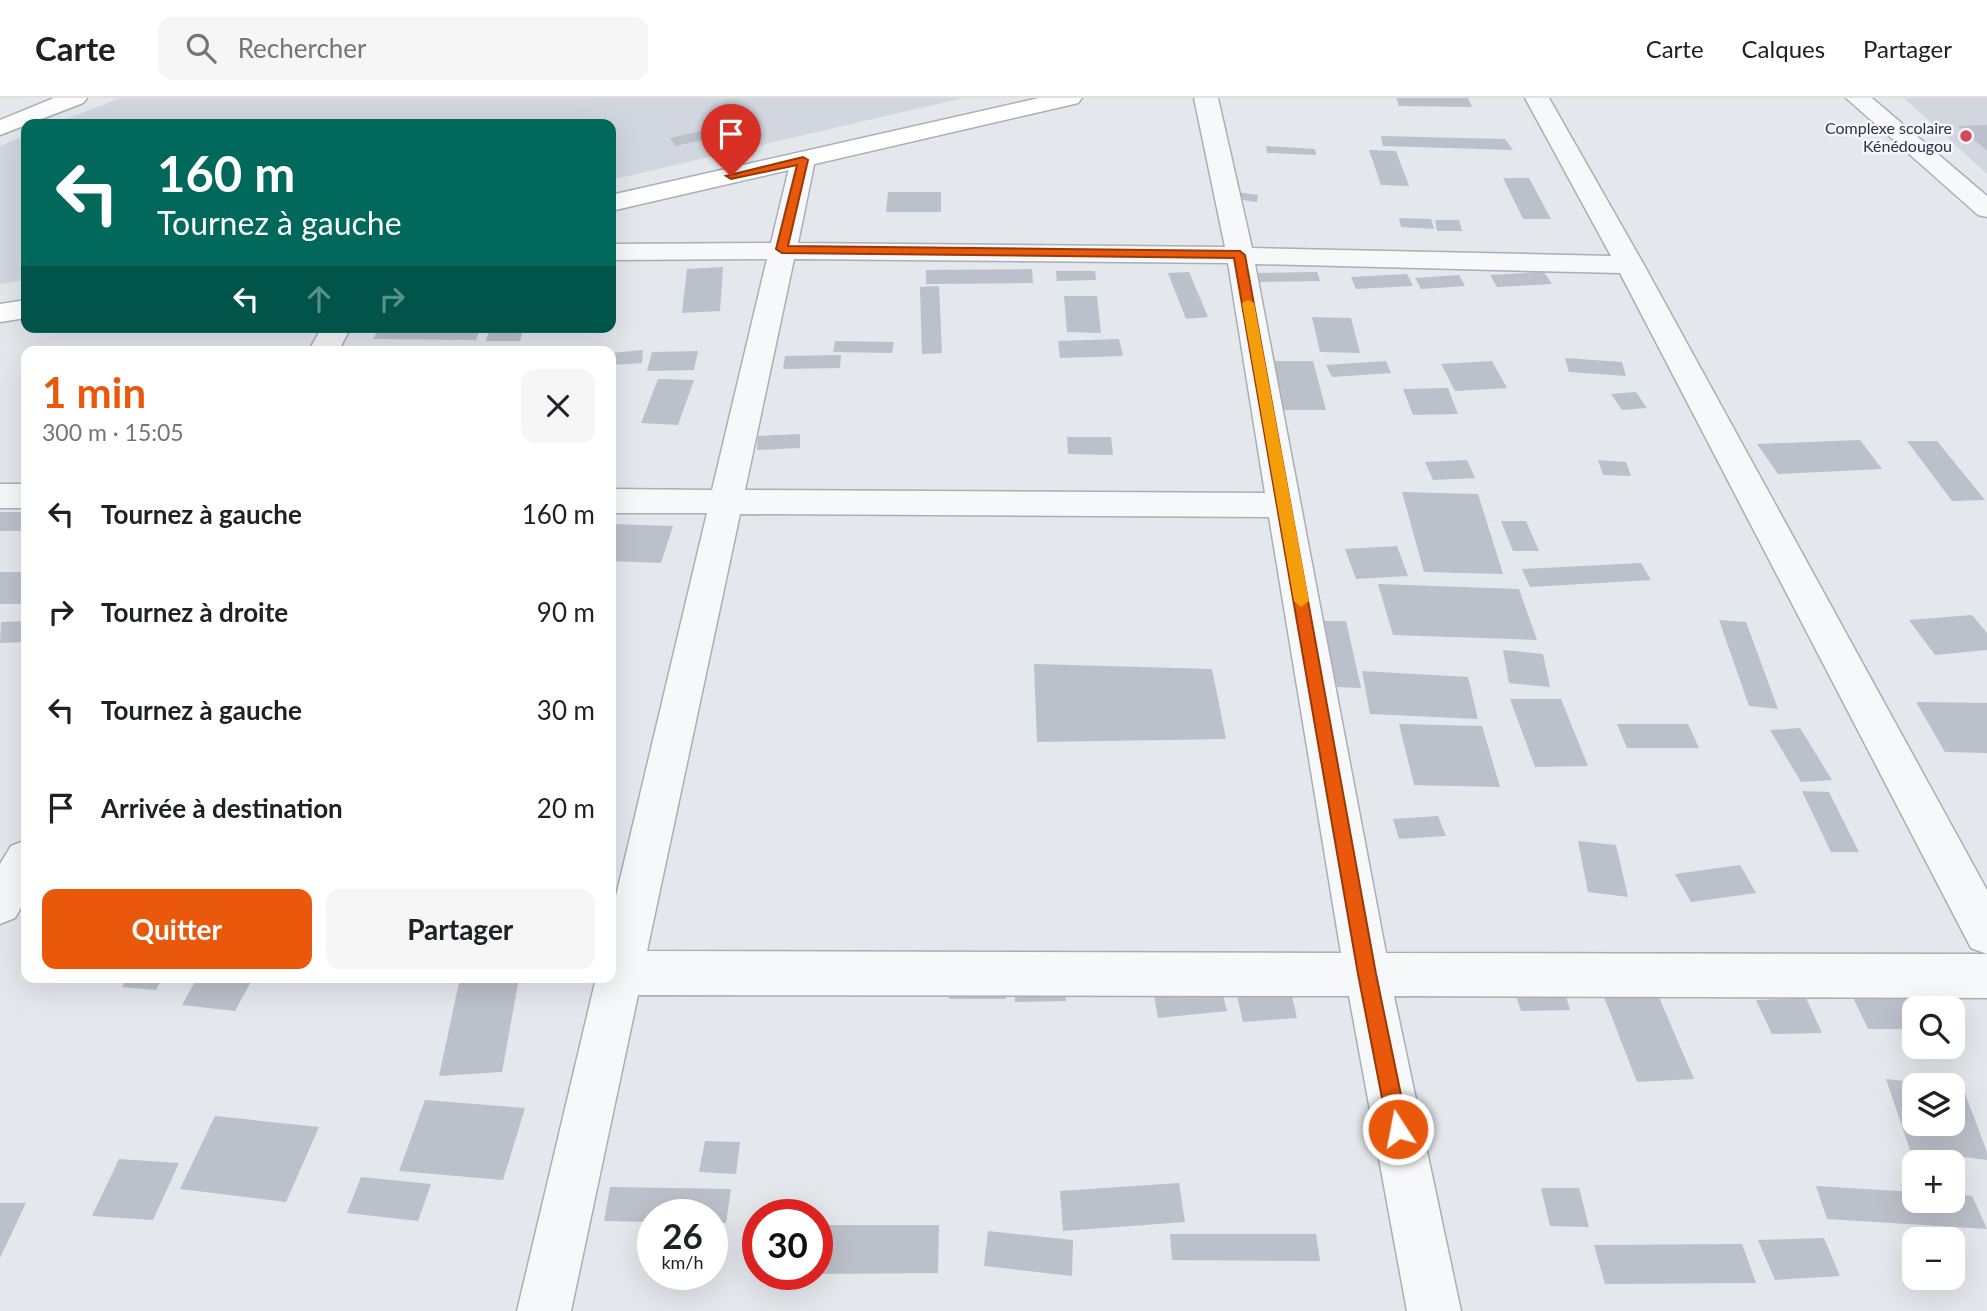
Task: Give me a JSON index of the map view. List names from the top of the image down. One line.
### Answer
{"places":["Complexe scolaire Kénédougou"],"page":{"header":"Carte","search":"Rechercher","nav":["Carte","Calques","Partager"],"turn":["160 m","Tournez à gauche"],"heading":["1 min","300 m · 15:05"],"list":[{"name":"Tournez à gauche","value":"160 m"},{"name":"Tournez à droite","value":"90 m"},{"name":"Tournez à gauche","value":"30 m"},{"name":"Arrivée à destination","value":"20 m"}],"buttons":["Quitter","Partager"],"map_buttons":["+","−"],"speed":"26 km/h","limit":"30"}}
